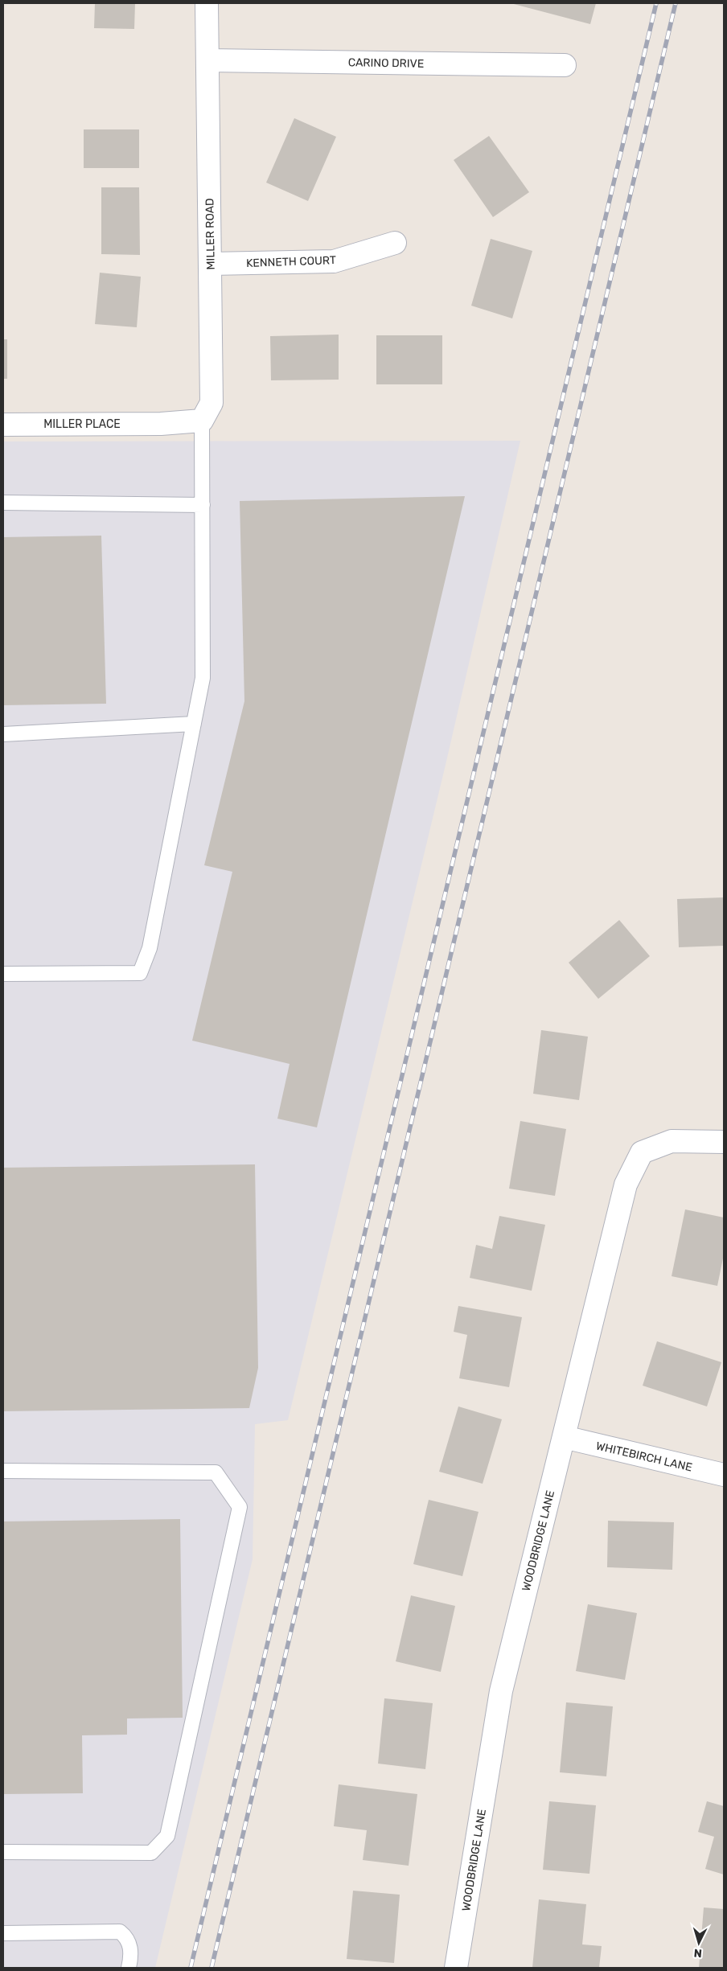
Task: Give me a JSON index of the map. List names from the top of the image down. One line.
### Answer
{"streets":{"street":["CARINO DRIVE","MILLER ROAD","KENNETH COURT","MILLER PLACE","WHITEBIRCH LANE","WOODBRIDGE LANE"]},"crossings":[["CARINO DRIVE","MILLER ROAD"],["MILLER ROAD","KENNETH COURT"],["MILLER ROAD","MILLER PLACE"],["WHITEBIRCH LANE","WOODBRIDGE LANE"]],"north":"bottom"}
